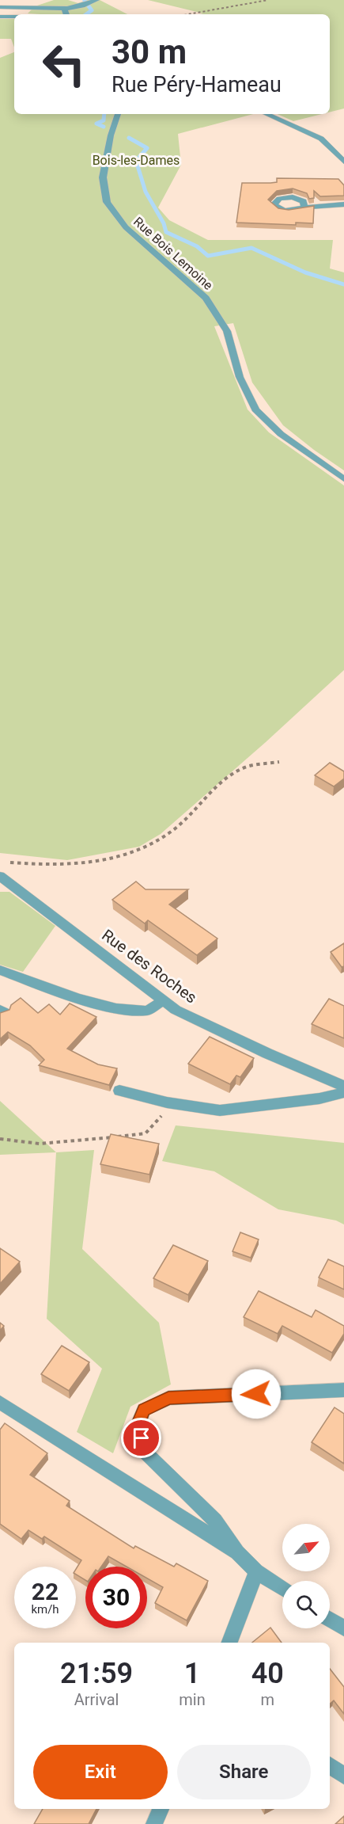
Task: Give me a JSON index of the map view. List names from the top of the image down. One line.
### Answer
{"streets":{"street":["Rue Bois Lemoine","Rue des Roches"]},"parks":["Bois-les-Dames"],"north":"top right","page":{"turn":["30 m","Rue Péry-Hameau"],"speed":"22 km/h","limit":"30","eta":["21:59","Arrival","1","min","40","m"],"buttons":["Exit","Share"]}}
